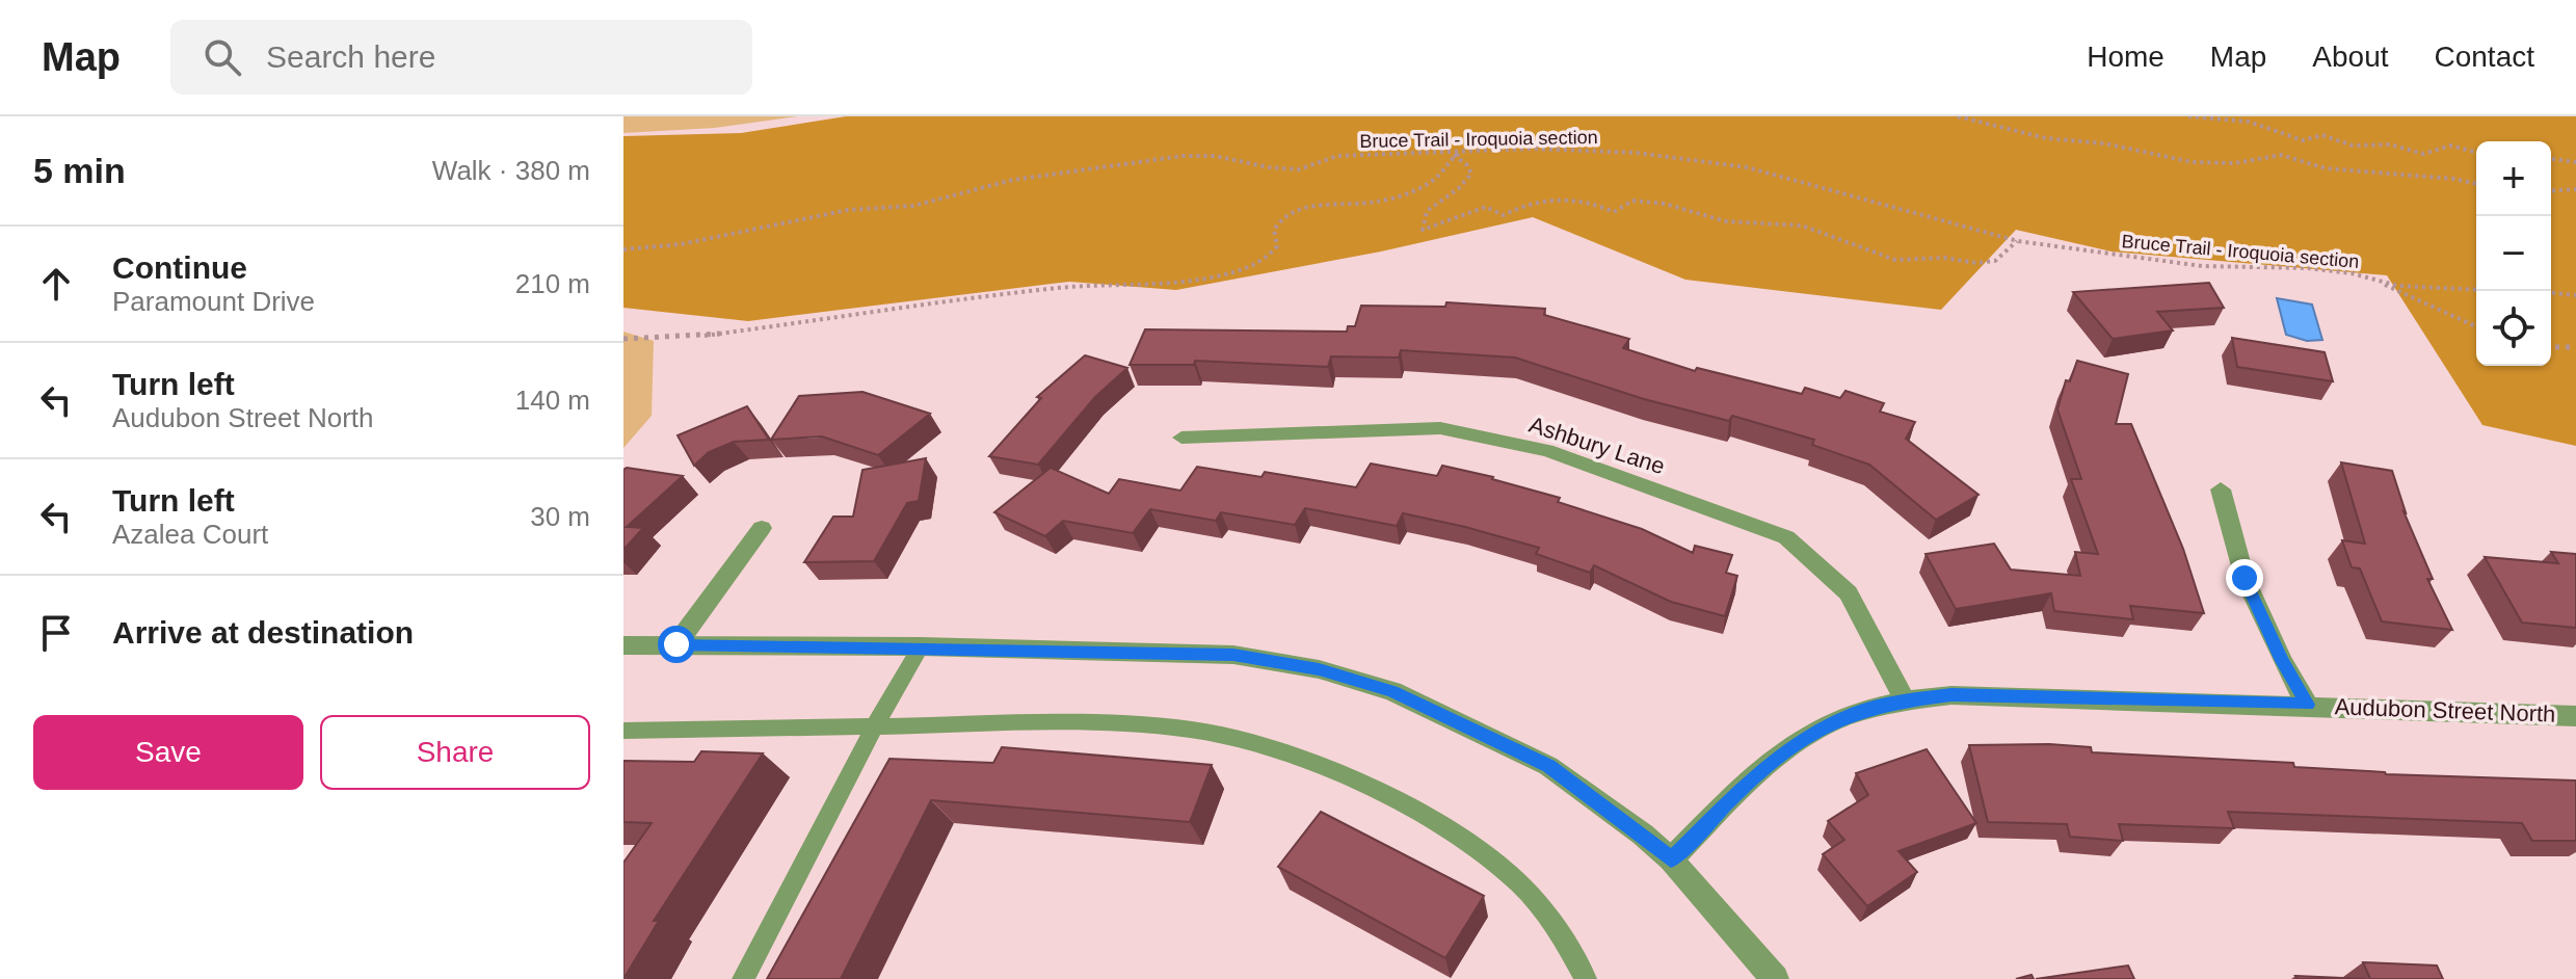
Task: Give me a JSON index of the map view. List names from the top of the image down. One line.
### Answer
{"streets":{"street":["Ashbury Lane","Audubon Street North"],"path":["Bruce Trail - Iroquoia section"]},"crossings":[["Ashbury Lane","Audubon Street North"]],"page":{"header":"Map","search":"Search here","nav":["Home","Map","About","Contact"],"heading":["5 min","Walk · 380 m"],"map_buttons":["+","−"],"list":[["Continue","Paramount Drive","210 m"],["Turn left","Audubon Street North","140 m"],["Turn left","Azalea Court","30 m"],"Arrive at destination"],"buttons":["Save","Share"]}}
